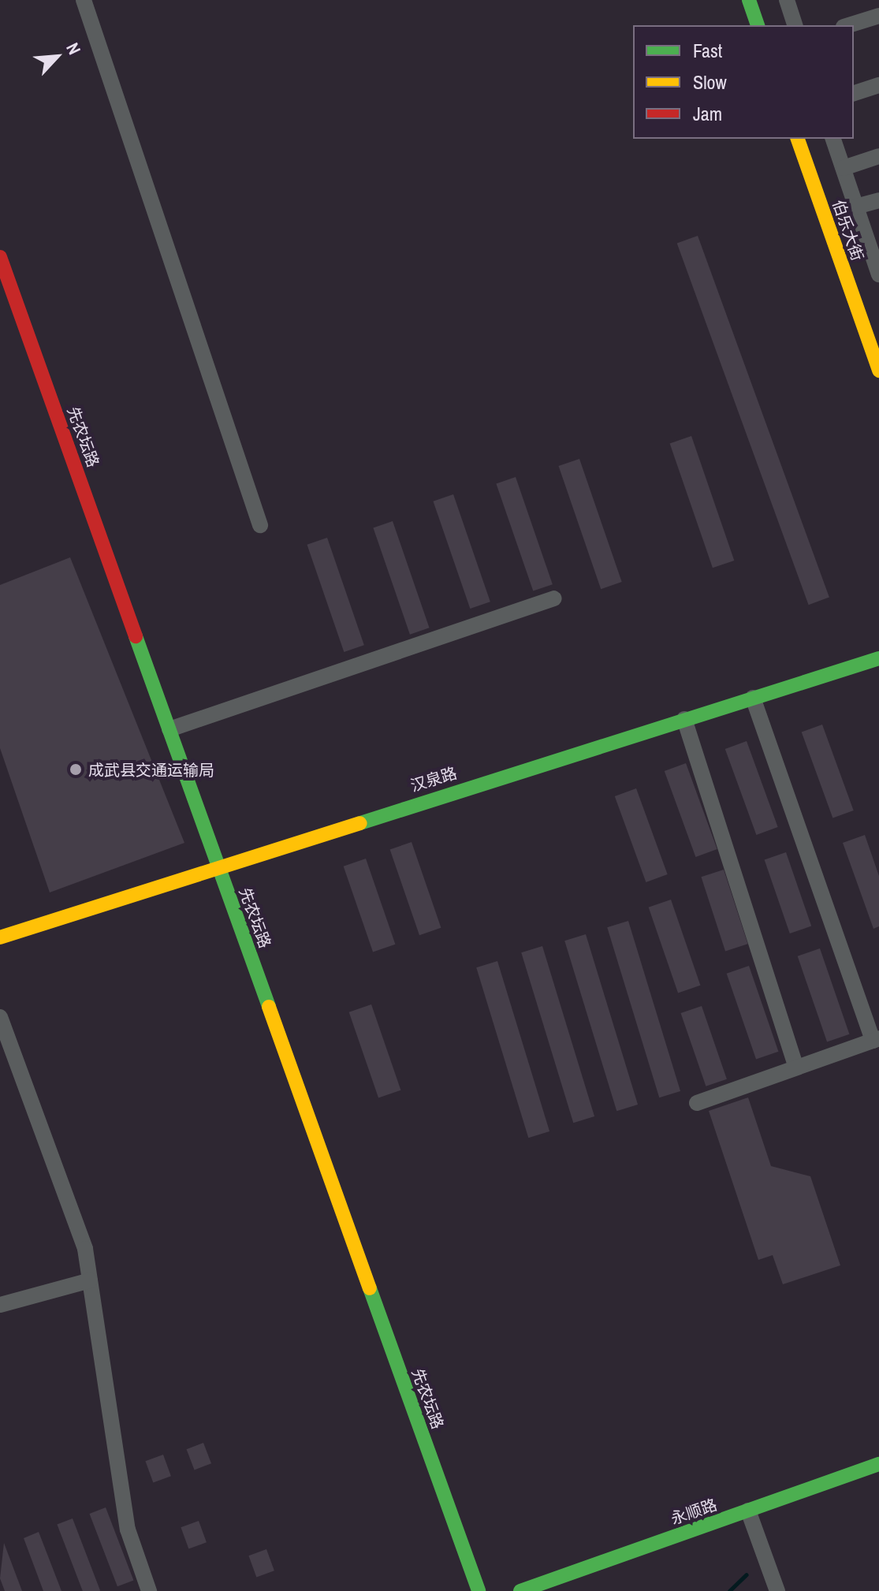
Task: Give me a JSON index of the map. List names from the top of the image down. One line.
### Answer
{"streets":{"street":["伯乐大街","先农坛路","汉泉路","永顺路"]},"crossings":[["先农坛路","汉泉路"]],"places":["成武县交通运输局"],"legend":["Fast","Slow","Jam"],"north":"top right"}
